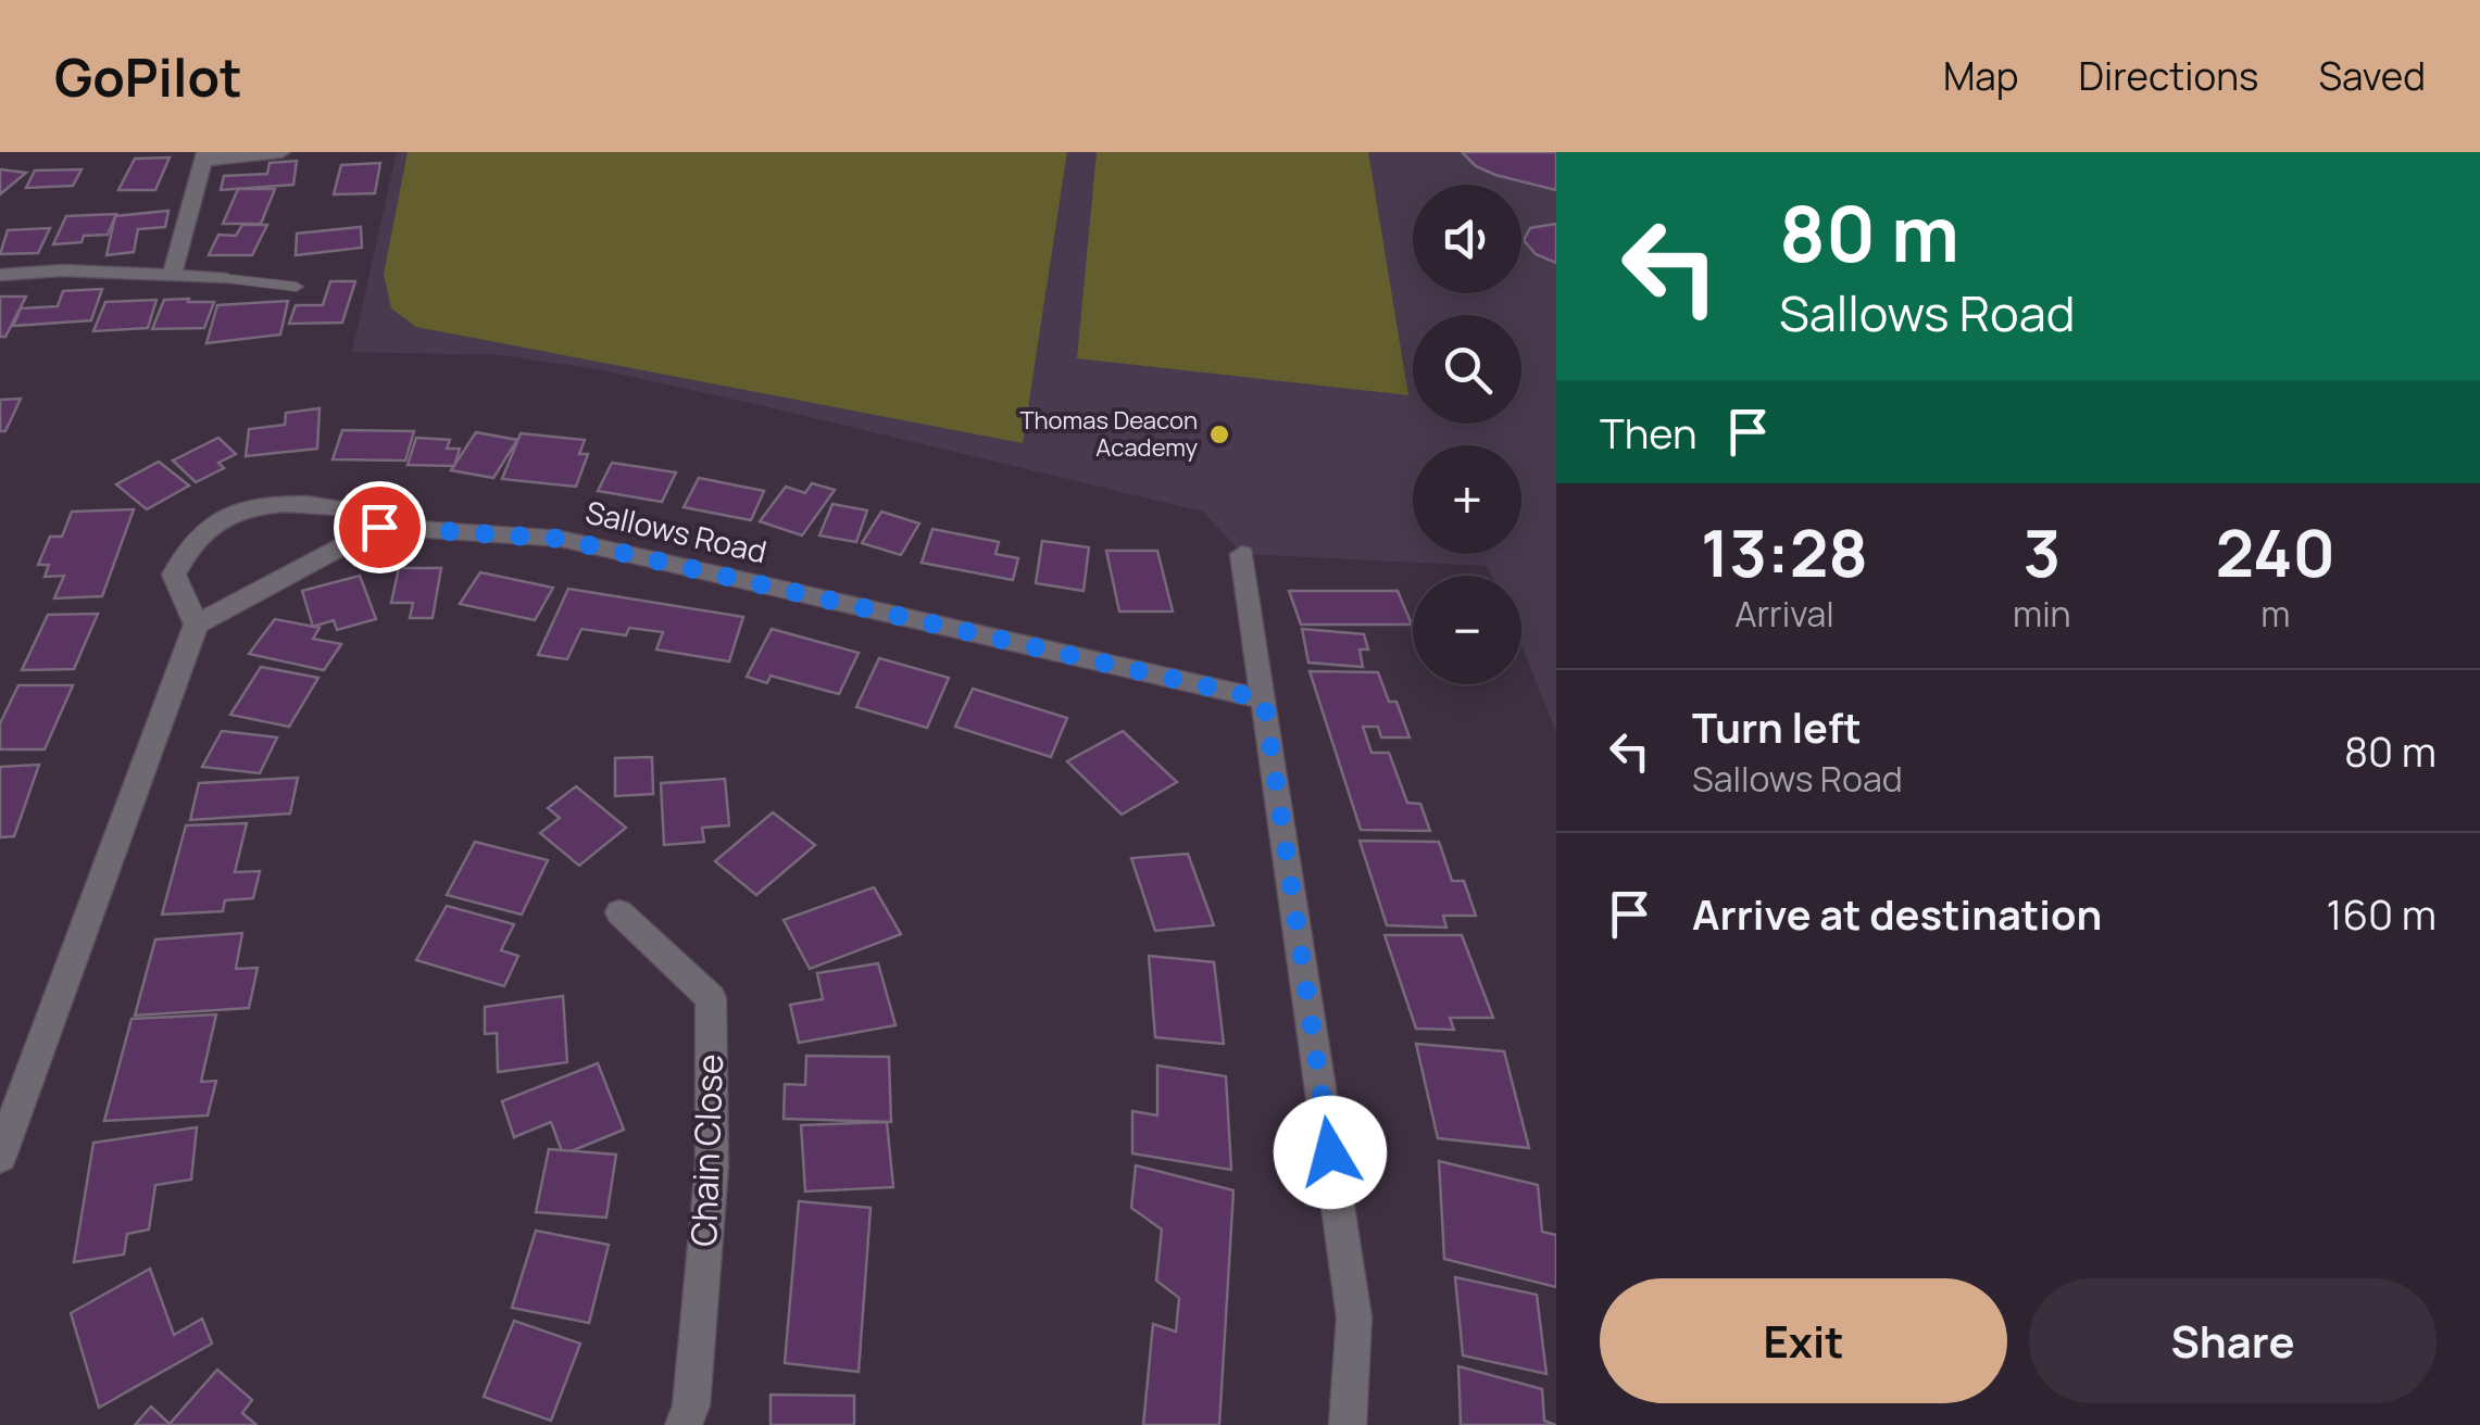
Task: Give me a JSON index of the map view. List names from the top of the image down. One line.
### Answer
{"streets":{"street":["Sallows Road","Chain Close"]},"places":["Thomas Deacon Academy"],"page":{"header":"GoPilot","nav":["Map","Directions","Saved"],"turn":["80 m","Sallows Road"],"map_buttons":["+","−"],"then":"Then","eta":["13:28","Arrival","3","min","240","m"],"list":[{"name":"Turn left","note":"Sallows Road","value":"80 m"},{"name":"Arrive at destination","value":"160 m"}],"buttons":["Exit","Share"]}}
